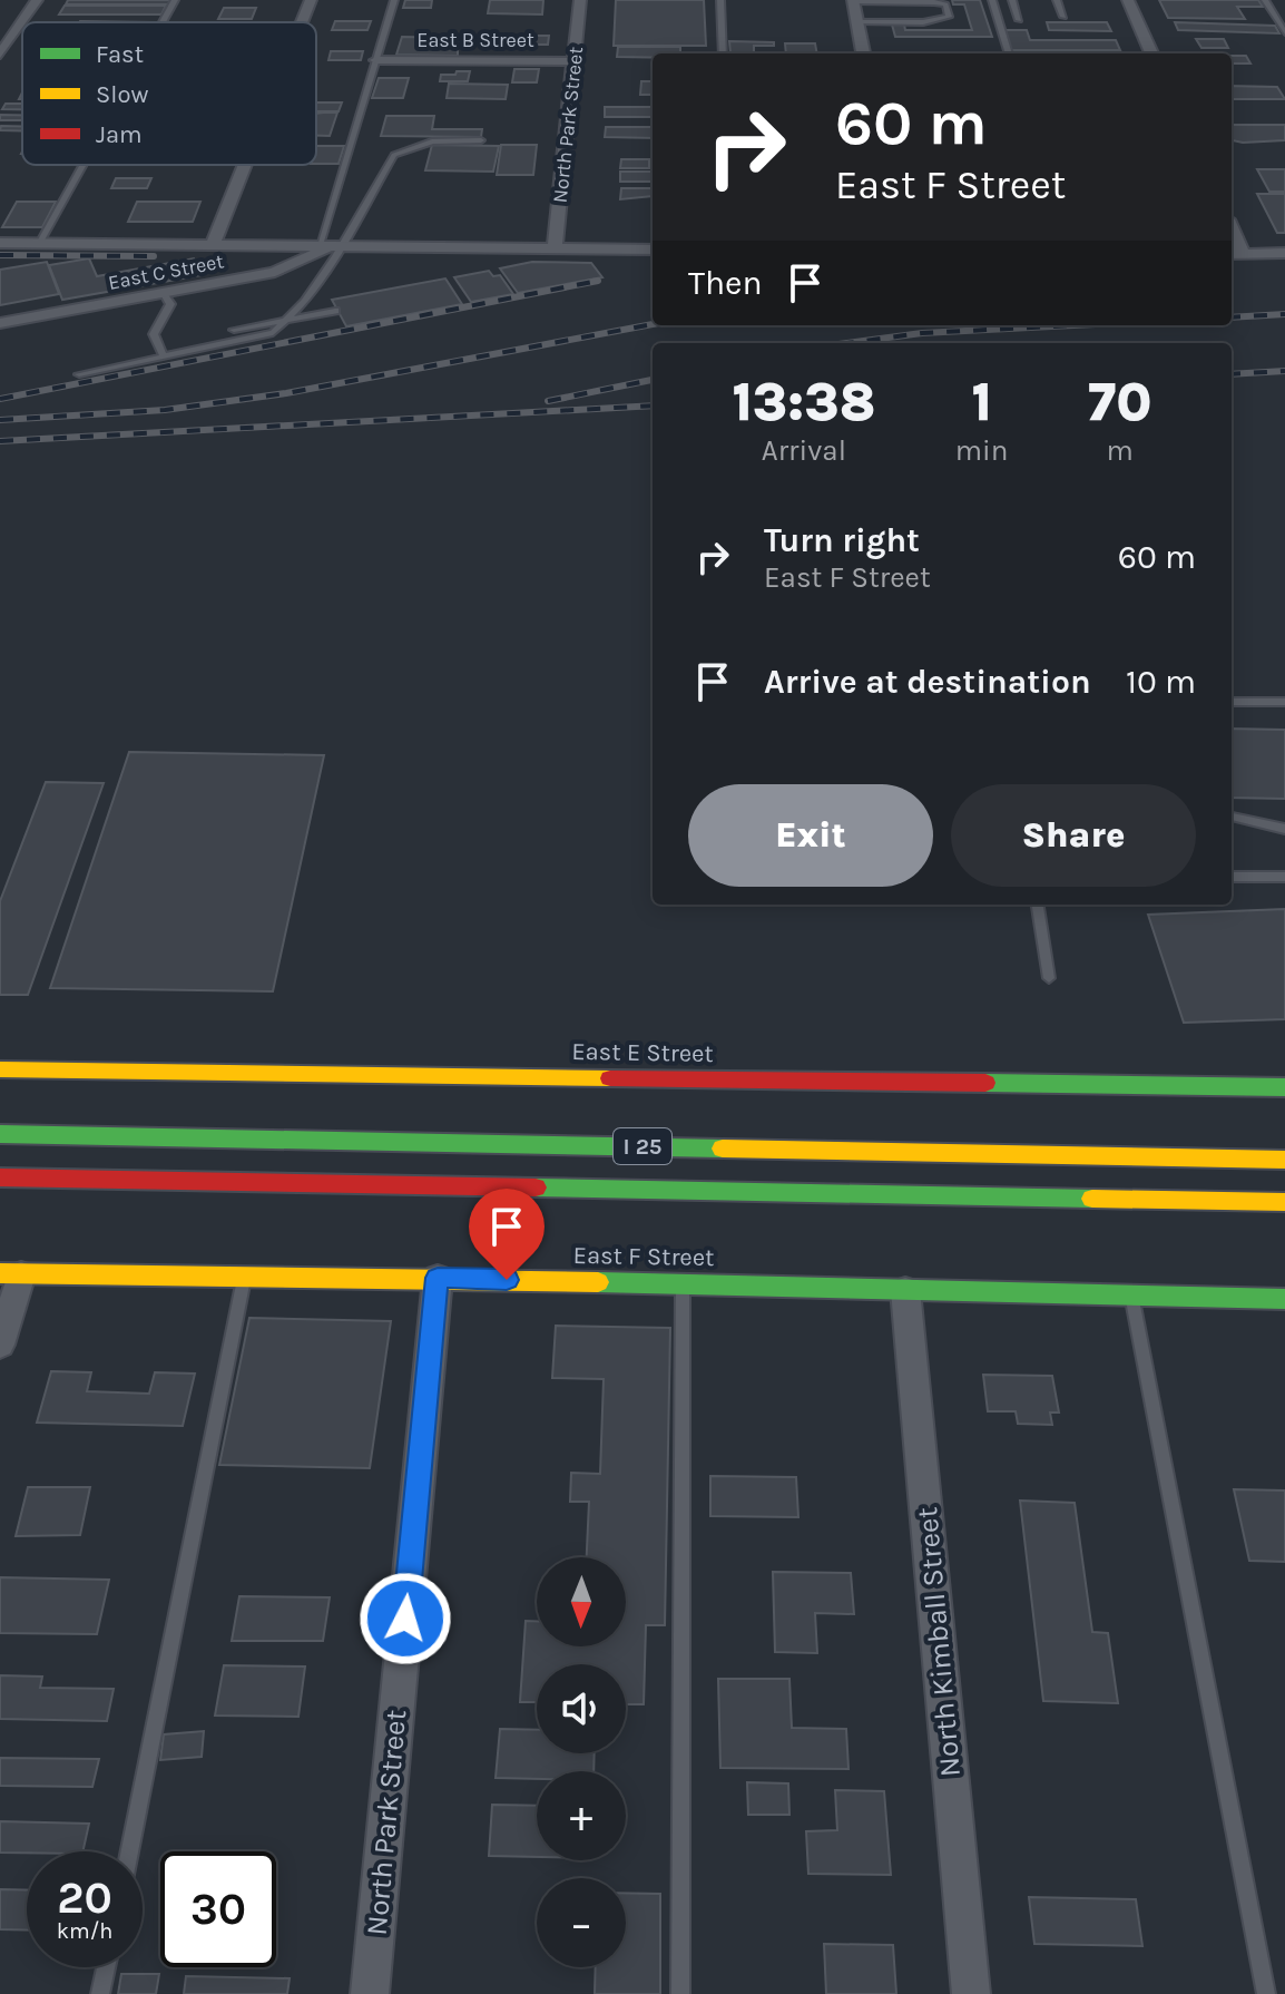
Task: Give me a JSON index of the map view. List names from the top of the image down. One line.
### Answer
{"streets":{"main road":["East E Street","I 25","East F Street"],"street":["East B Street","North Park Street","East C Street","North Kimball Street"]},"crossings":[["East B Street","North Park Street"],["North Park Street","East C Street"],["North Park Street","East F Street"],["East F Street","North Kimball Street"]],"legend":["Fast","Slow","Jam"],"north":"bottom","page":{"turn":["60 m","East F Street"],"then":"Then","eta":["13:38","Arrival","1","min","70","m"],"list":[{"name":"Turn right","note":"East F Street","value":"60 m"},{"name":"Arrive at destination","value":"10 m"}],"buttons":["Exit","Share"],"map_buttons":["+","−"],"speed":"20 km/h","limit":"30"}}
